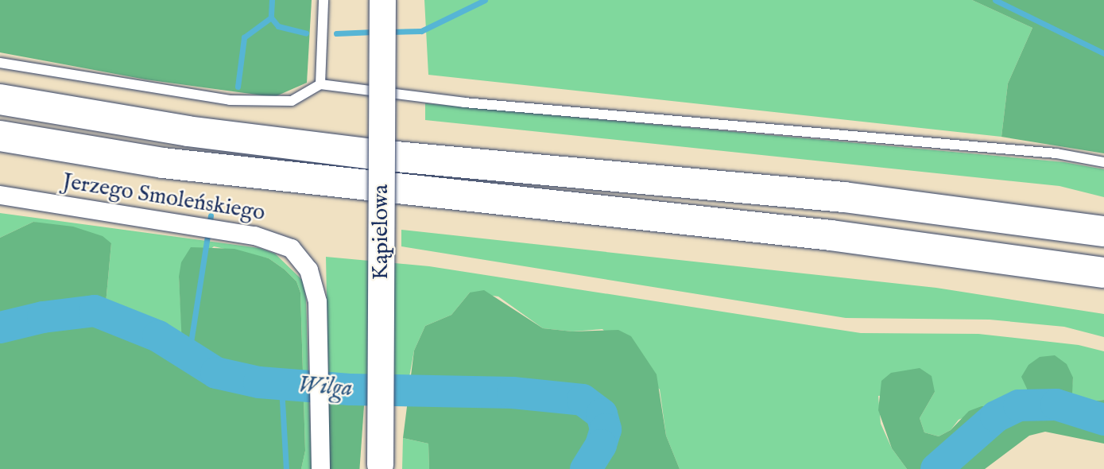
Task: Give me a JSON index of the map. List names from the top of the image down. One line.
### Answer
{"streets":{"street":["Jerzego Smoleńskiego","Kąpielowa"]},"water":["Wilga"]}
